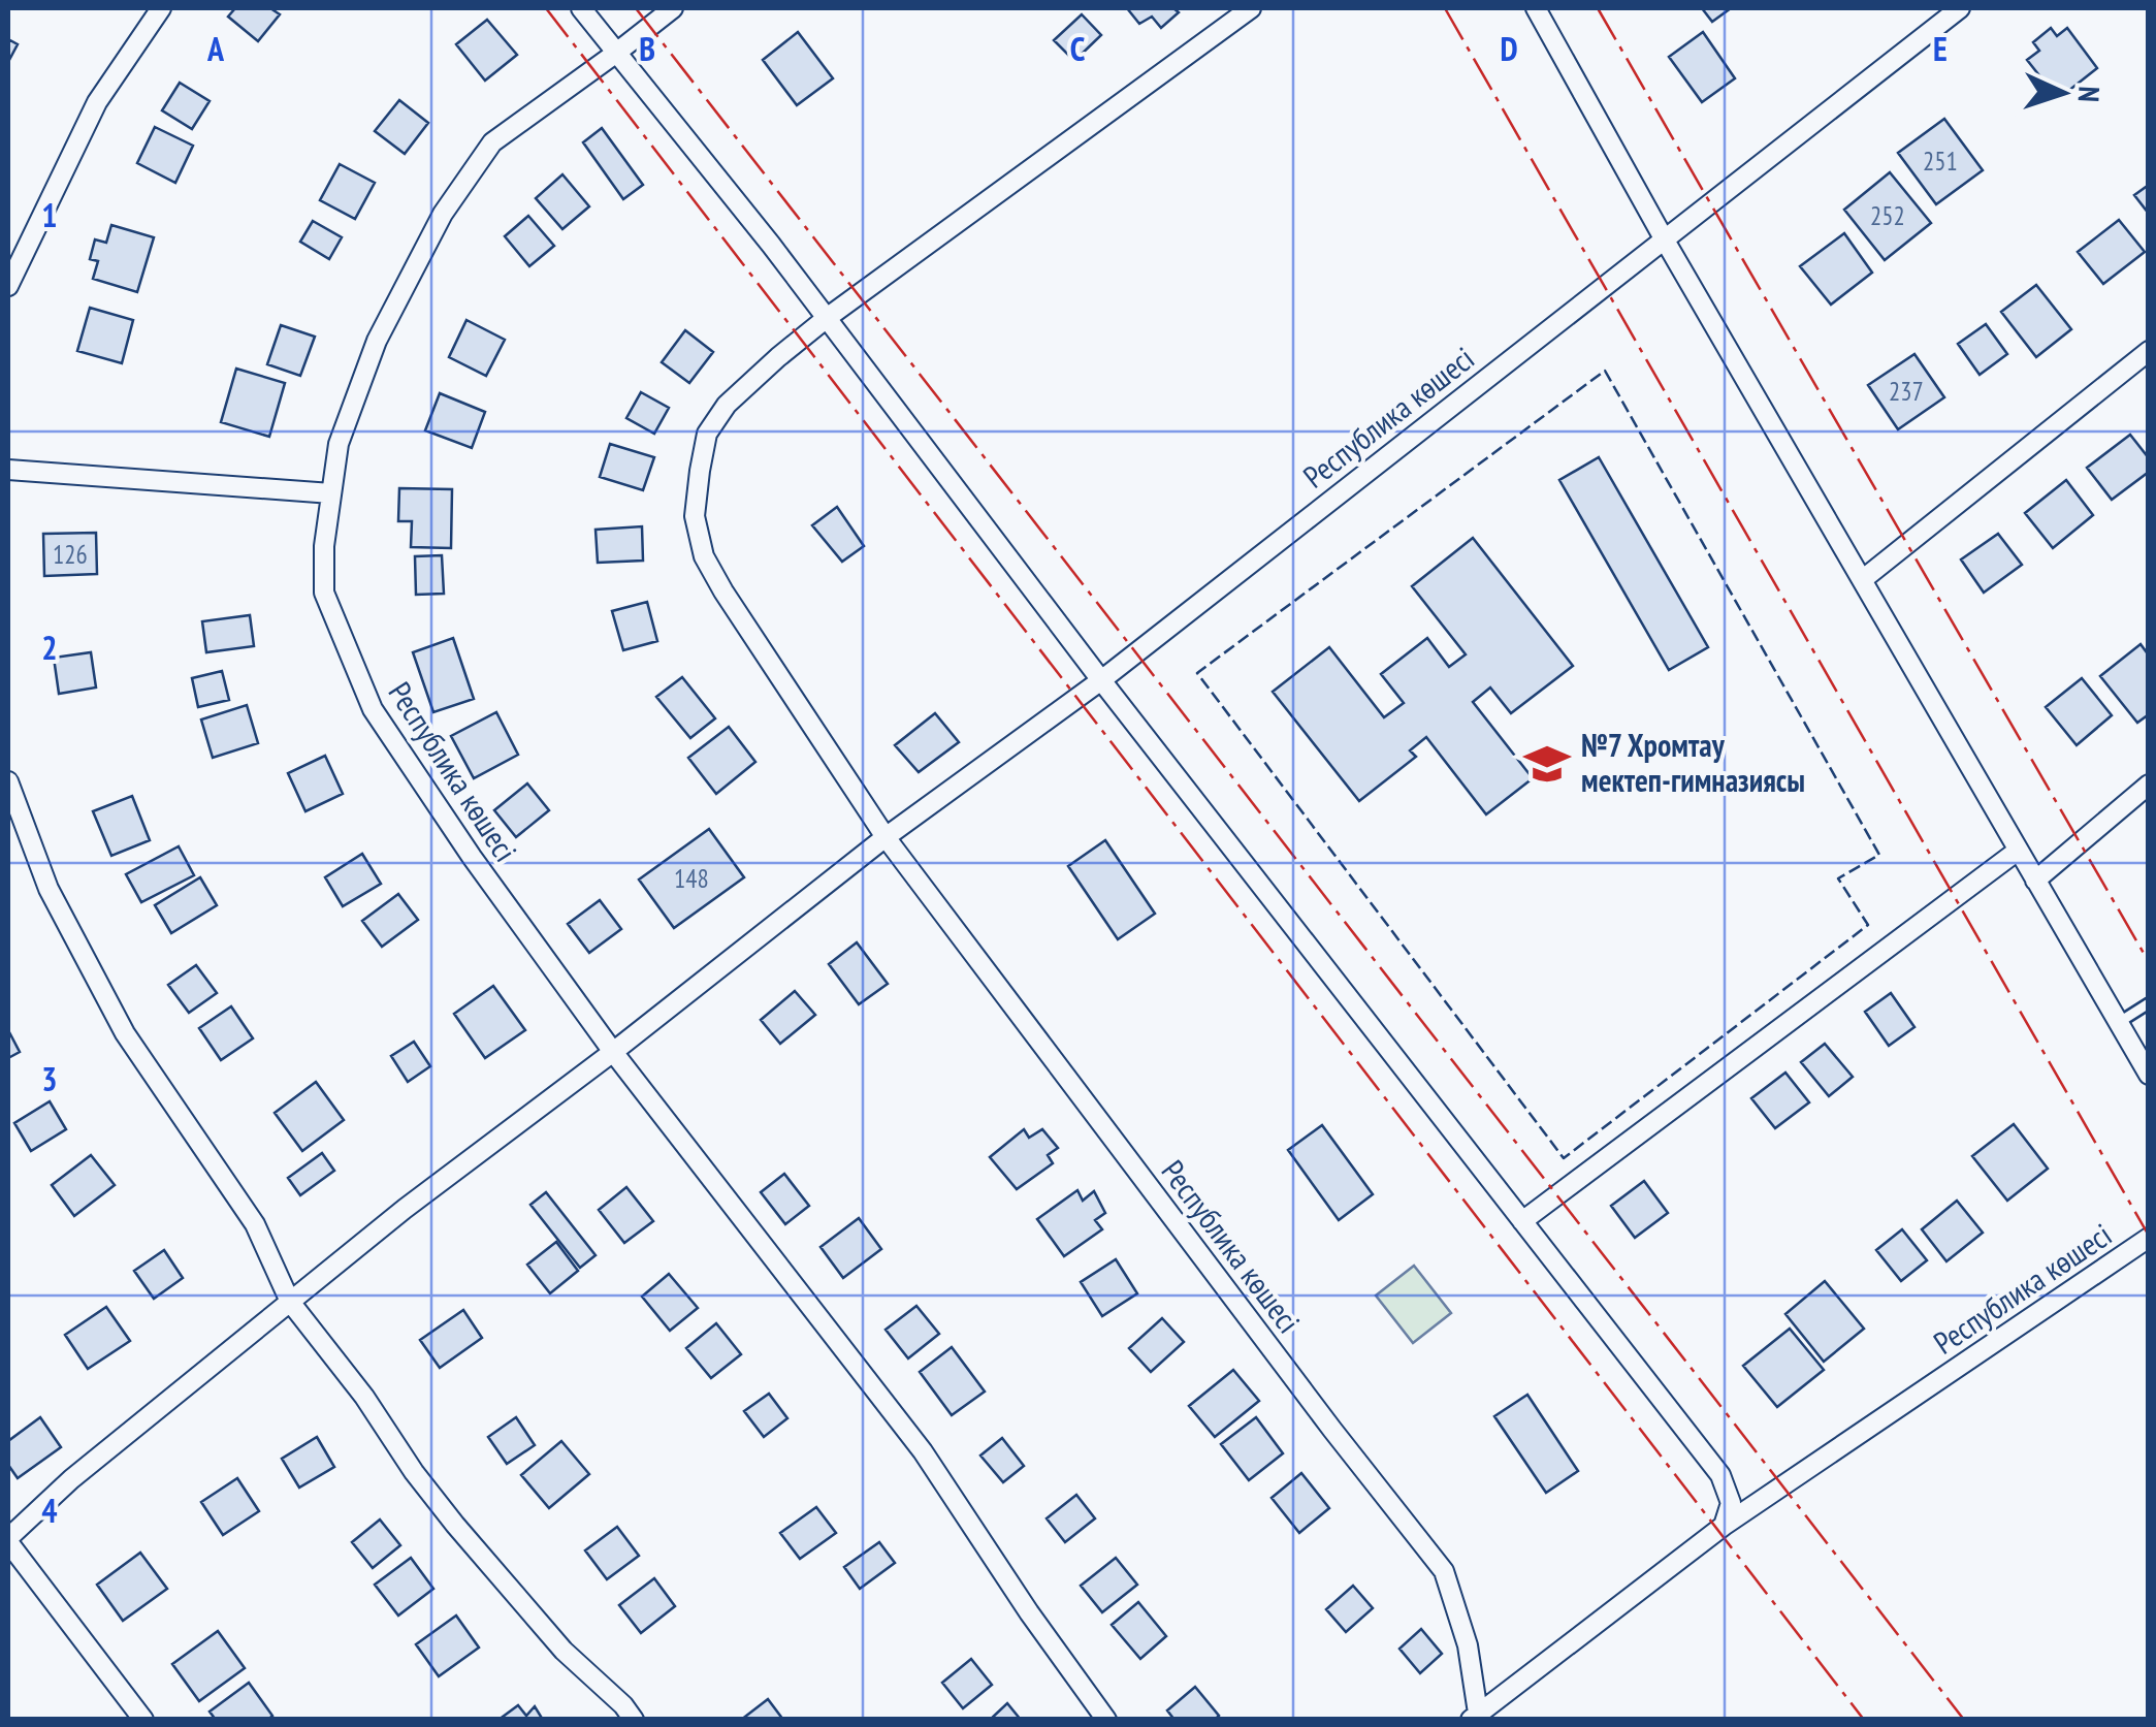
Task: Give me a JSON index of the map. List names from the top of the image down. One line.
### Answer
{"streets":{"street":["Республика көшесі"]},"places":{"school or university":["№7 Хромтау мектеп-гимназиясы"]},"house_numbers":["251","252","237","126","148"],"north":"right","grid":{"columns":["A","B","C","D","E"],"rows":["1","2","3","4"]}}
